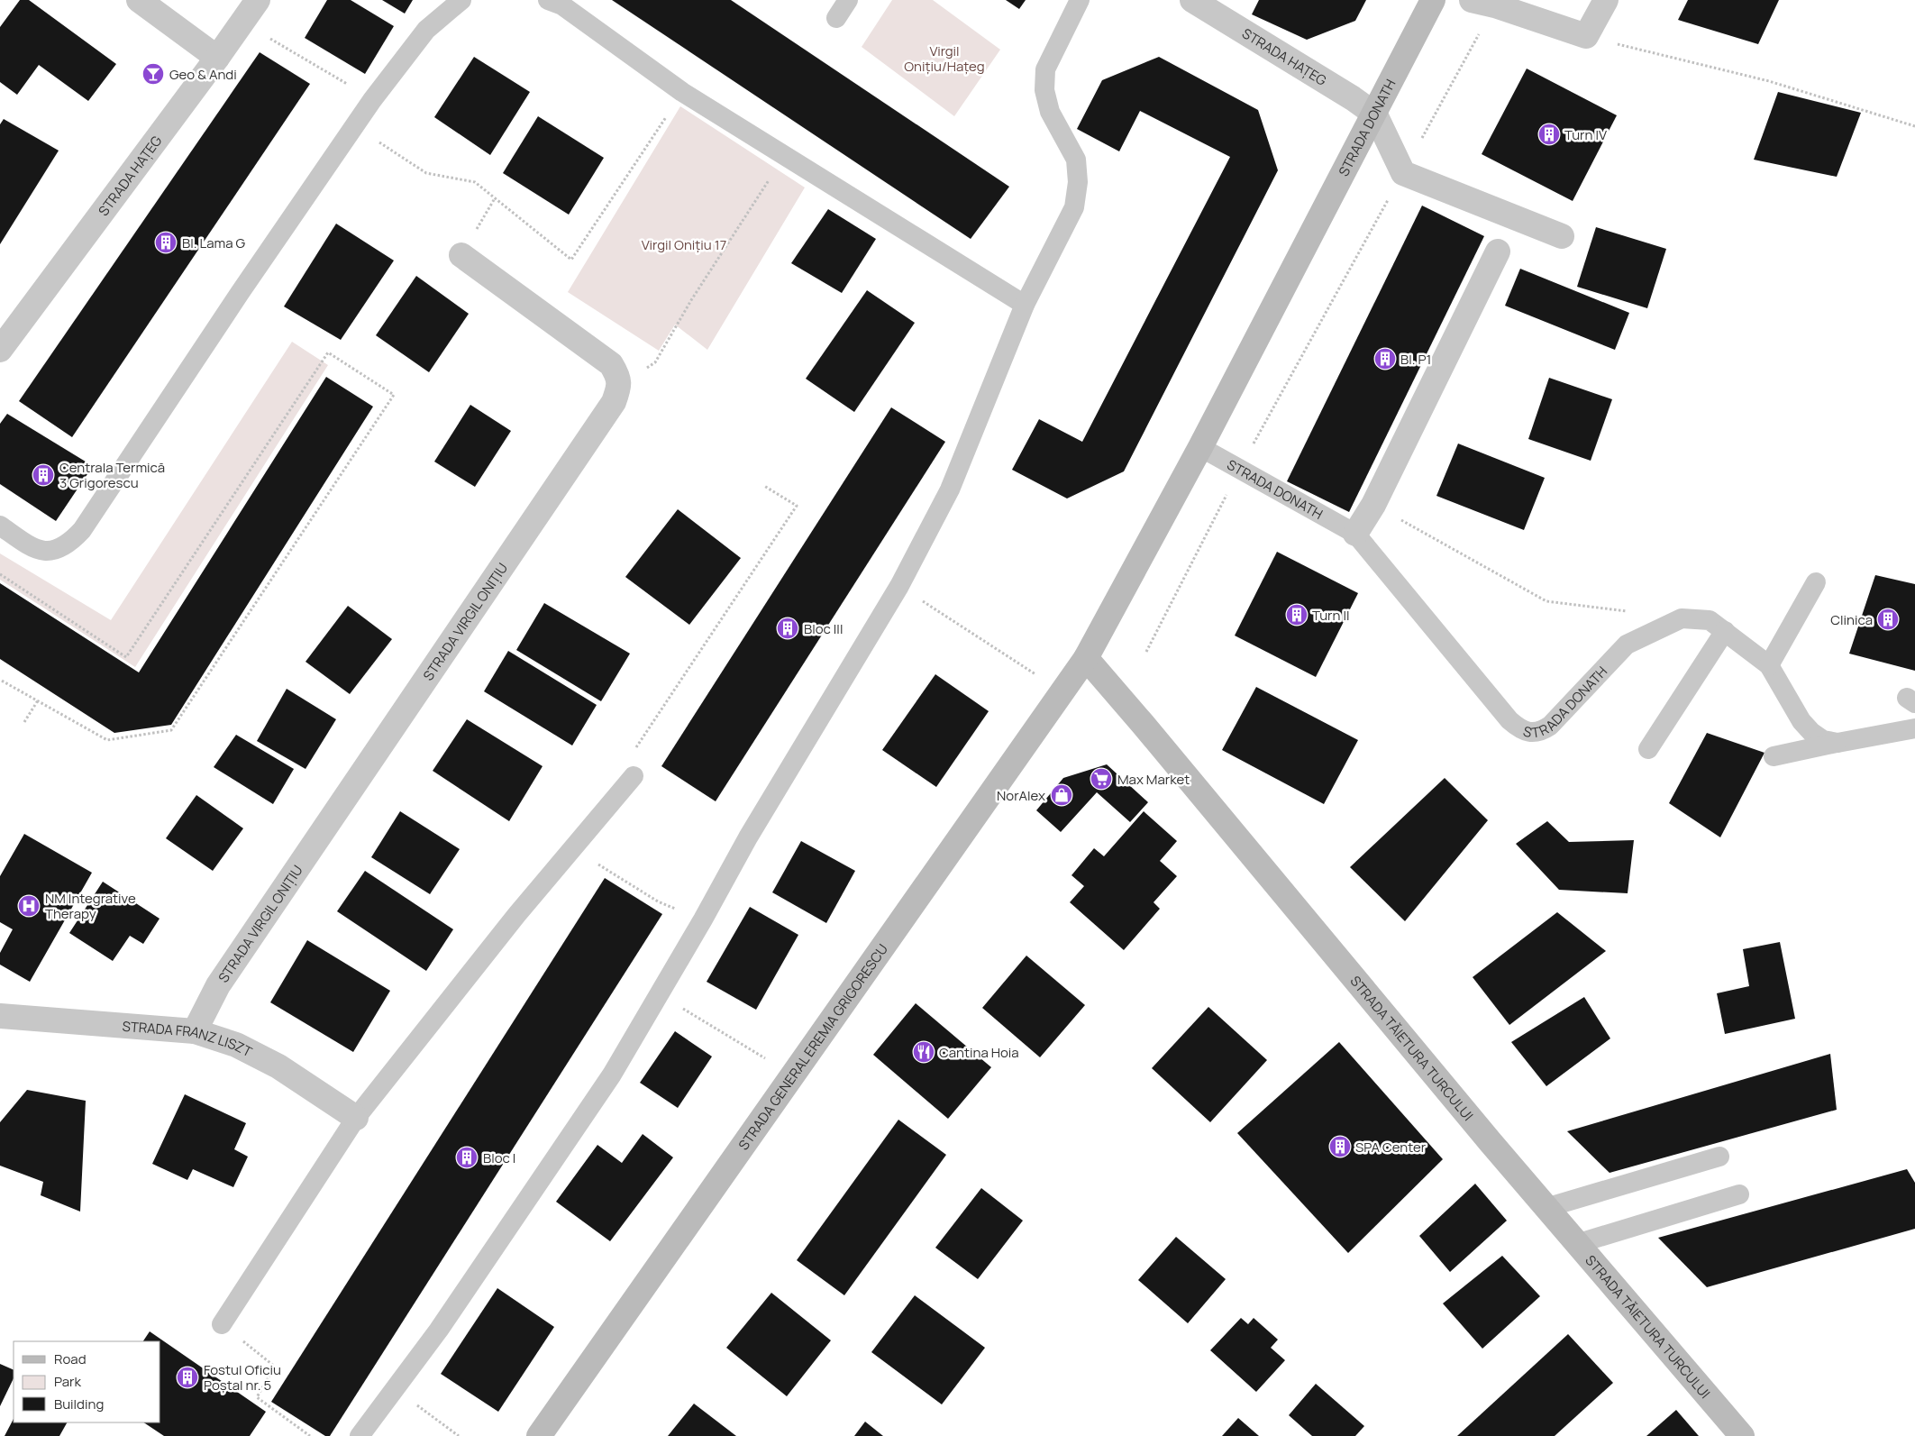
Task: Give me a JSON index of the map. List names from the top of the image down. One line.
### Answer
{"streets":{"main road":["STRADA DONATH","STRADA GENERAL EREMIA GRIGORESCU","STRADA TĂIETURA TURCULUI"],"street":["STRADA HAȚEG","STRADA VIRGIL ONIȚIU","STRADA FRANZ LISZT"]},"crossings":[["STRADA HAȚEG","STRADA DONATH"],["STRADA DONATH","STRADA GENERAL EREMIA GRIGORESCU"],["STRADA DONATH","STRADA TĂIETURA TURCULUI"],["STRADA VIRGIL ONIȚIU","STRADA FRANZ LISZT"],["STRADA GENERAL EREMIA GRIGORESCU","STRADA TĂIETURA TURCULUI"]],"parks":["Virgil Onițiu/Hațeg","Virgil Onițiu 17"],"places":{"bar":["Geo & Andi"],"building":["Turn IV","Bl. Lama G","Bl. P1","Centrala Termică 3 Grigorescu","Turn II","Clinica","Bloc III","SPA Center","Bloc I","Fostul Oficiu Poștal nr. 5"],"supermarket":["Max Market"],"shop":["NorAlex"],"hospital":["NM Integrative Therapy"],"restaurant":["Cantina Hoia"]},"legend":["Road","Park","Building"]}
